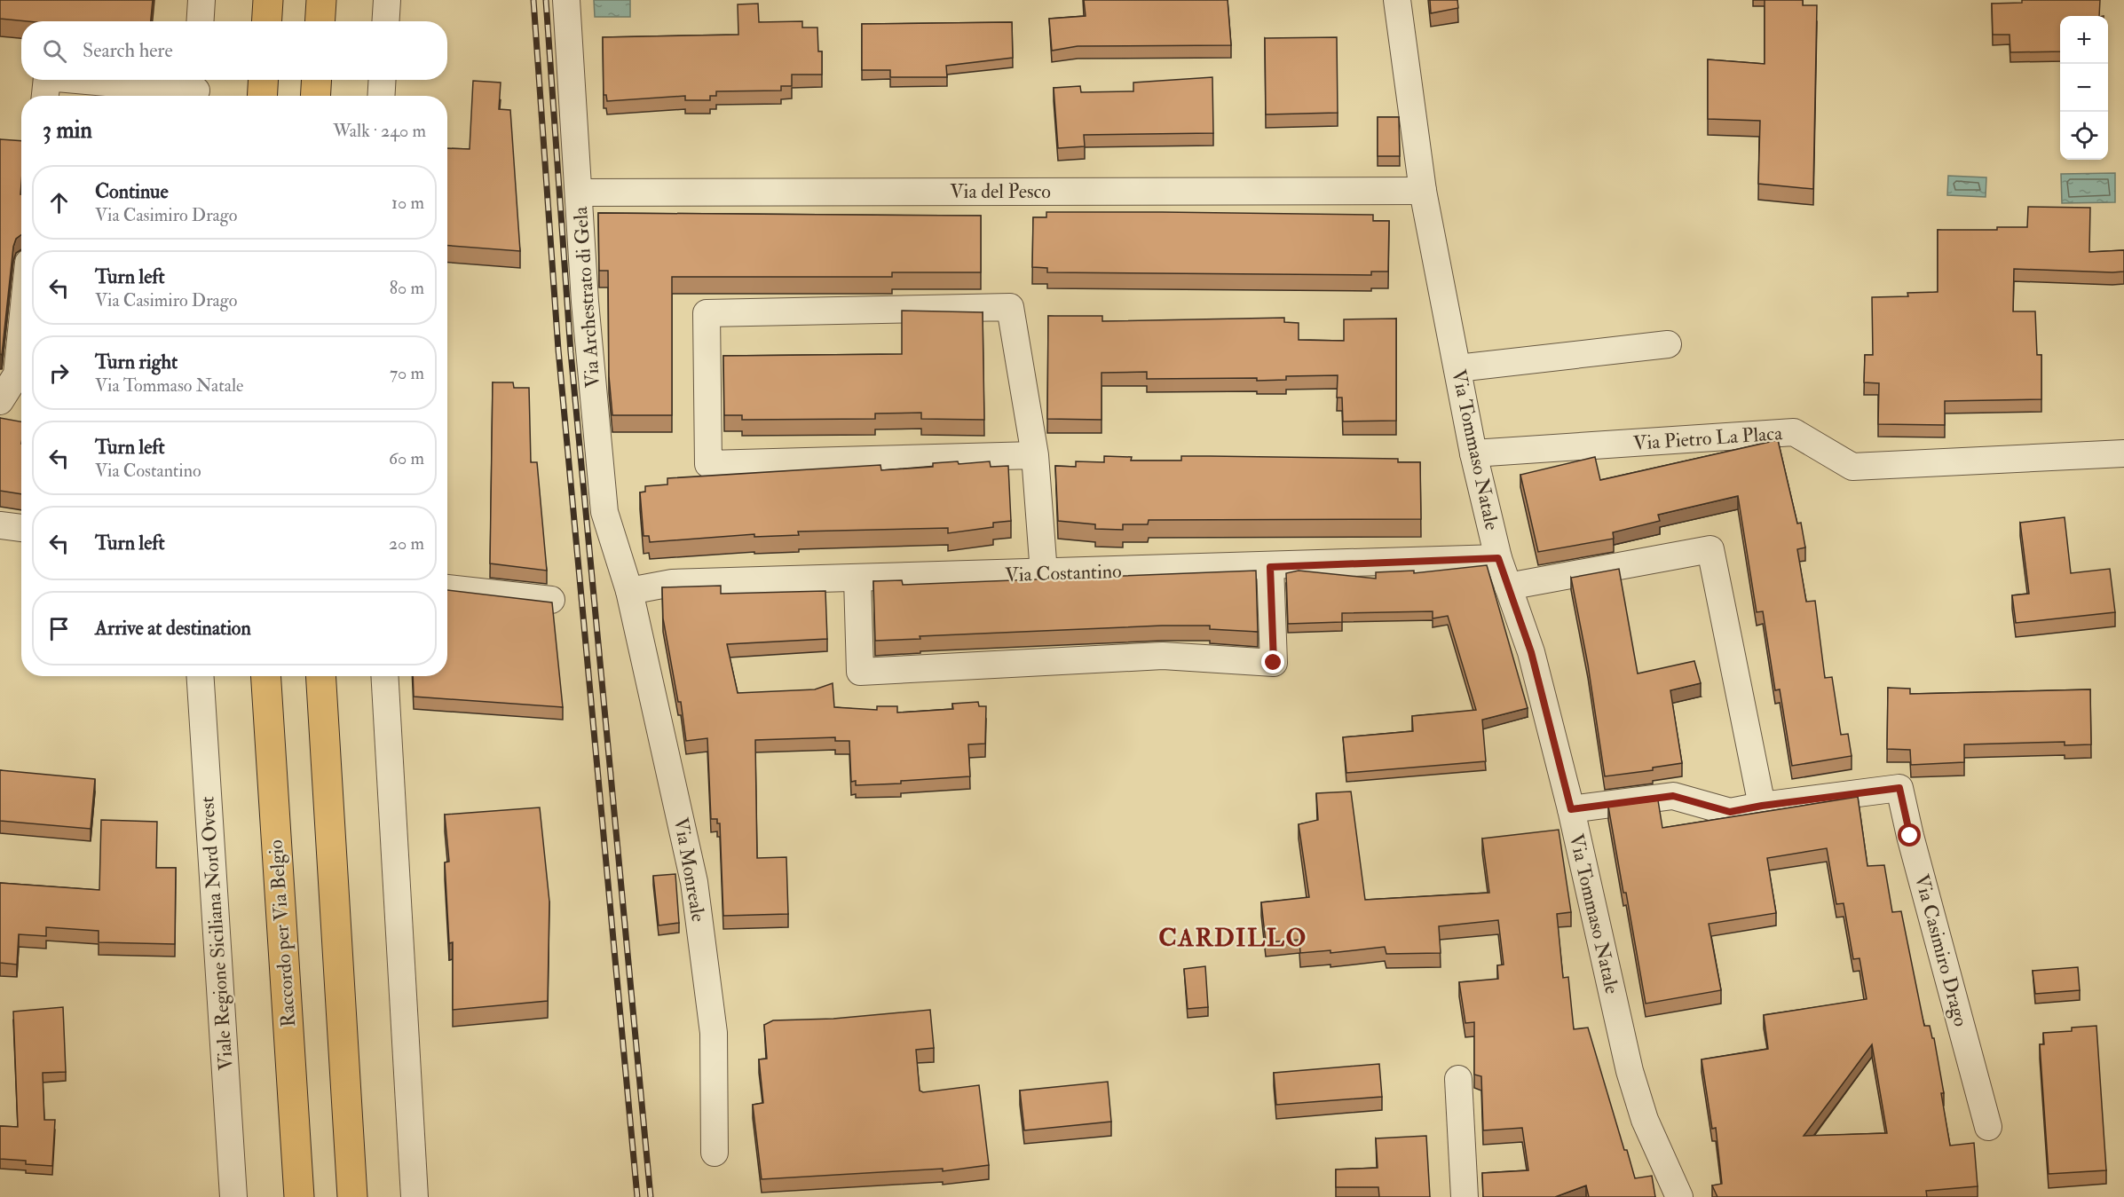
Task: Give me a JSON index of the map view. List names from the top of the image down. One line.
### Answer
{"streets":{"highway":["Raccordo per Via Belgio"],"street":["Via del Pesco","Via Archestrato di Gela","Via Pietro La Placa","Via Tommaso Natale","Via Costantino","Via Monreale","Viale Regione Siciliana Nord Ovest","Via Casimiro Drago"]},"crossings":[["Via del Pesco","Via Archestrato di Gela"],["Via del Pesco","Via Tommaso Natale"],["Via Archestrato di Gela","Via Costantino"],["Via Archestrato di Gela","Via Monreale"],["Via Pietro La Placa","Via Tommaso Natale"],["Via Tommaso Natale","Via Costantino"],["Via Tommaso Natale","Via Casimiro Drago"],["Via Costantino","Via Monreale"]],"districts":["CARDILLO"],"page":{"map_buttons":["+","−"],"search":"Search here","heading":["3 min","Walk · 240 m"],"list":[["Continue","Via Casimiro Drago","10 m"],["Turn left","Via Casimiro Drago","80 m"],["Turn right","Via Tommaso Natale","70 m"],["Turn left","Via Costantino","60 m"],["Turn left","20 m"],"Arrive at destination"]}}
